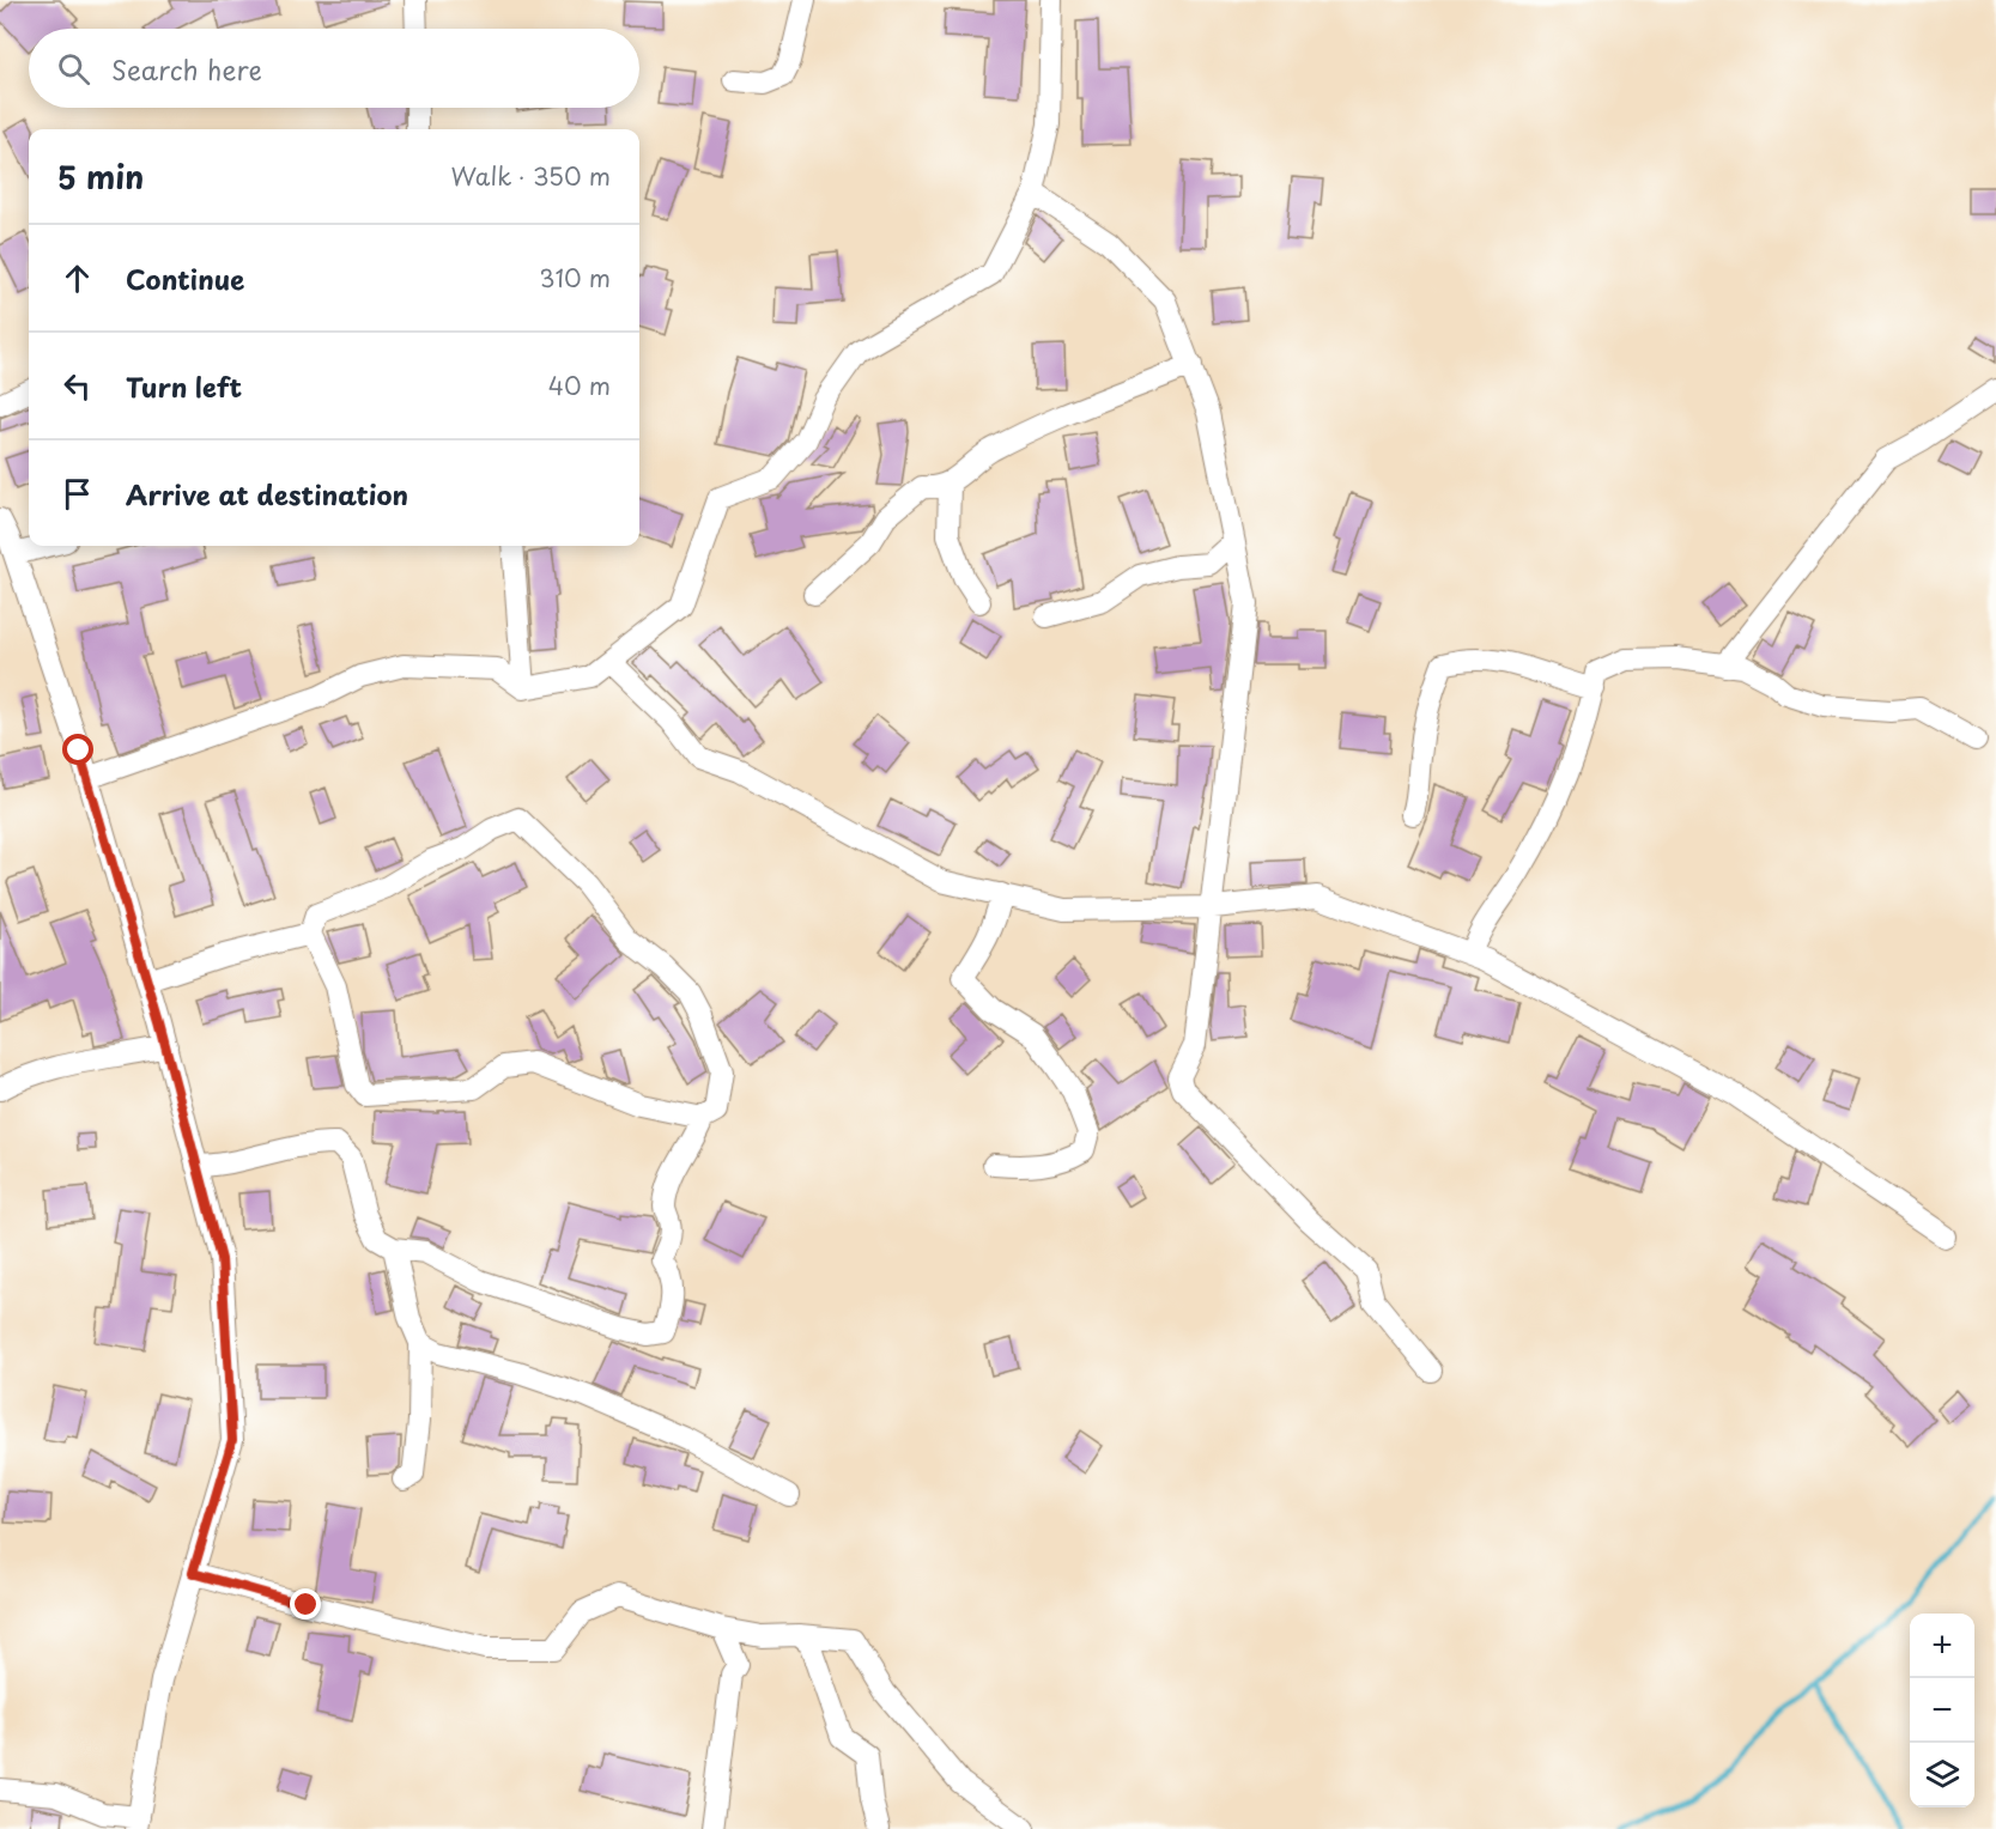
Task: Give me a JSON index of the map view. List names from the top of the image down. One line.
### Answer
{"page":{"search":"Search here","heading":["5 min","Walk · 350 m"],"list":[["Continue","310 m"],["Turn left","40 m"],"Arrive at destination"],"map_buttons":["+","−"]}}
